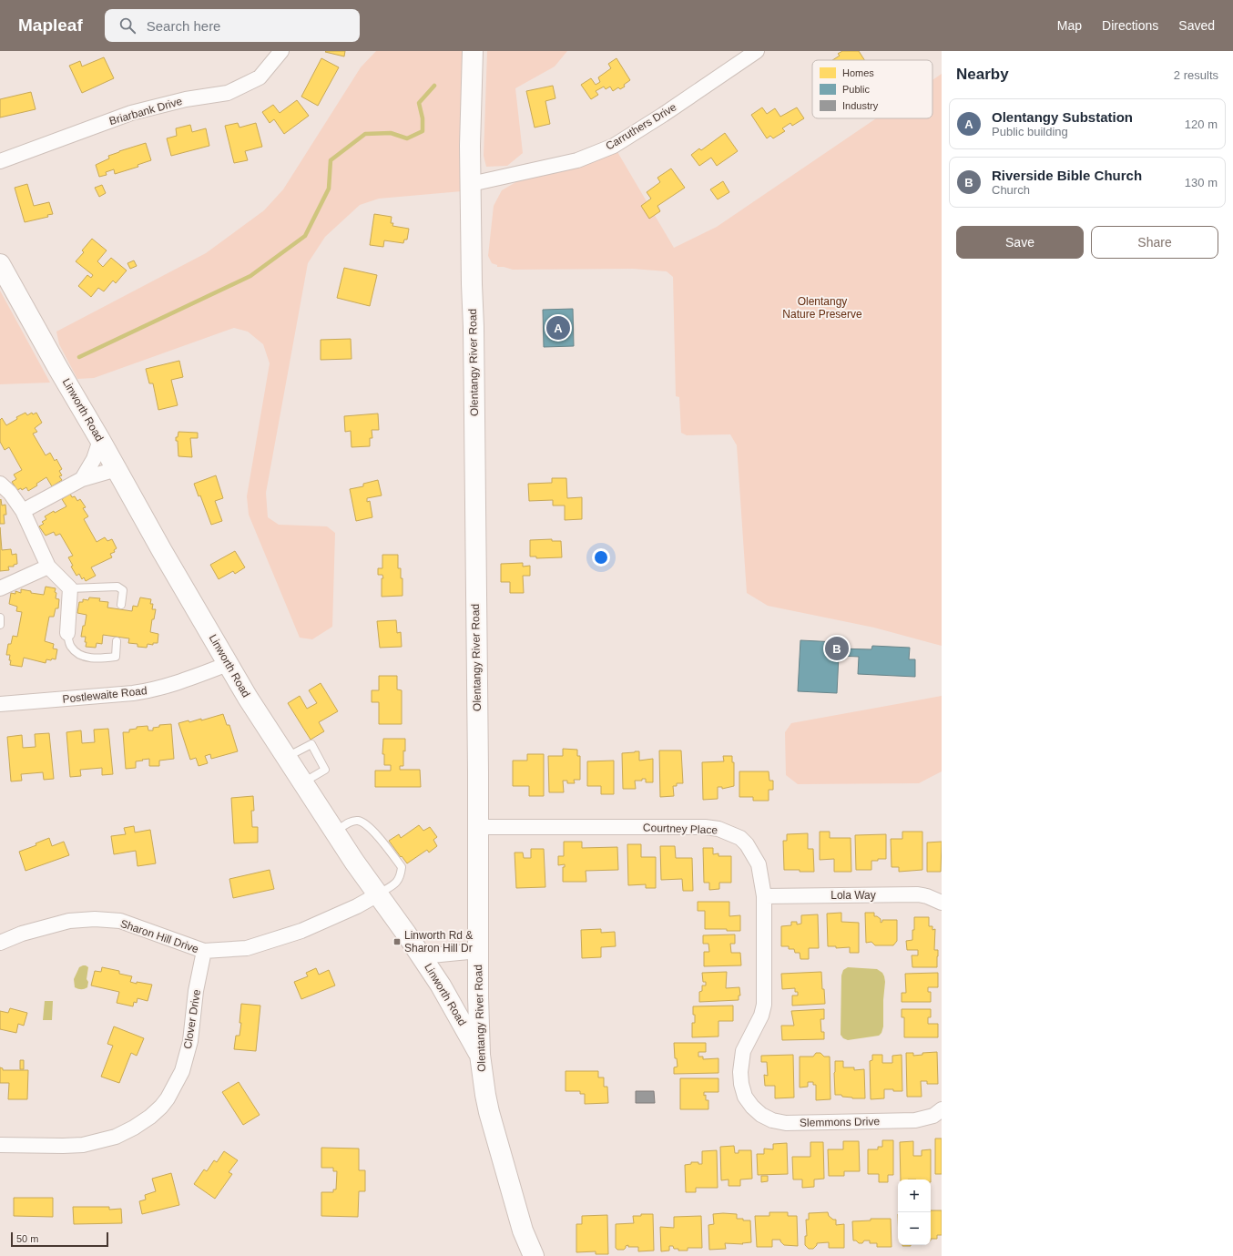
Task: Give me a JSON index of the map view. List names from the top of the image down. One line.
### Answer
{"streets":{"main road":["Olentangy River Road","Linworth Road"],"street":["Briarbank Drive","Carruthers Drive","Postlewaite Road","Courtney Place","Lola Way","Sharon Hill Drive","Clover Drive","Slemmons Drive"]},"crossings":[["Carruthers Drive","Olentangy River Road"],["Olentangy River Road","Linworth Road"],["Olentangy River Road","Courtney Place"],["Linworth Road","Postlewaite Road"],["Linworth Road","Sharon Hill Drive"],["Courtney Place","Lola Way"],["Courtney Place","Slemmons Drive"],["Sharon Hill Drive","Clover Drive"]],"parks":["Olentangy Nature Preserve"],"places":{"transit":["Linworth Rd & Sharon Hill Dr"]},"legend":["Homes","Public","Industry"],"scale_bar":"50 m","page":{"header":"Mapleaf","search":"Search here","nav":["Map","Directions","Saved"],"heading":["Nearby","2 results"],"list":[{"mark":"A","name":"Olentangy Substation","note":"Public building","value":"120 m"},{"mark":"B","name":"Riverside Bible Church","note":"Church","value":"130 m"}],"buttons":["Save","Share"],"pins":["A","B"],"map_buttons":["+","−"],"scale":"50 m"}}
